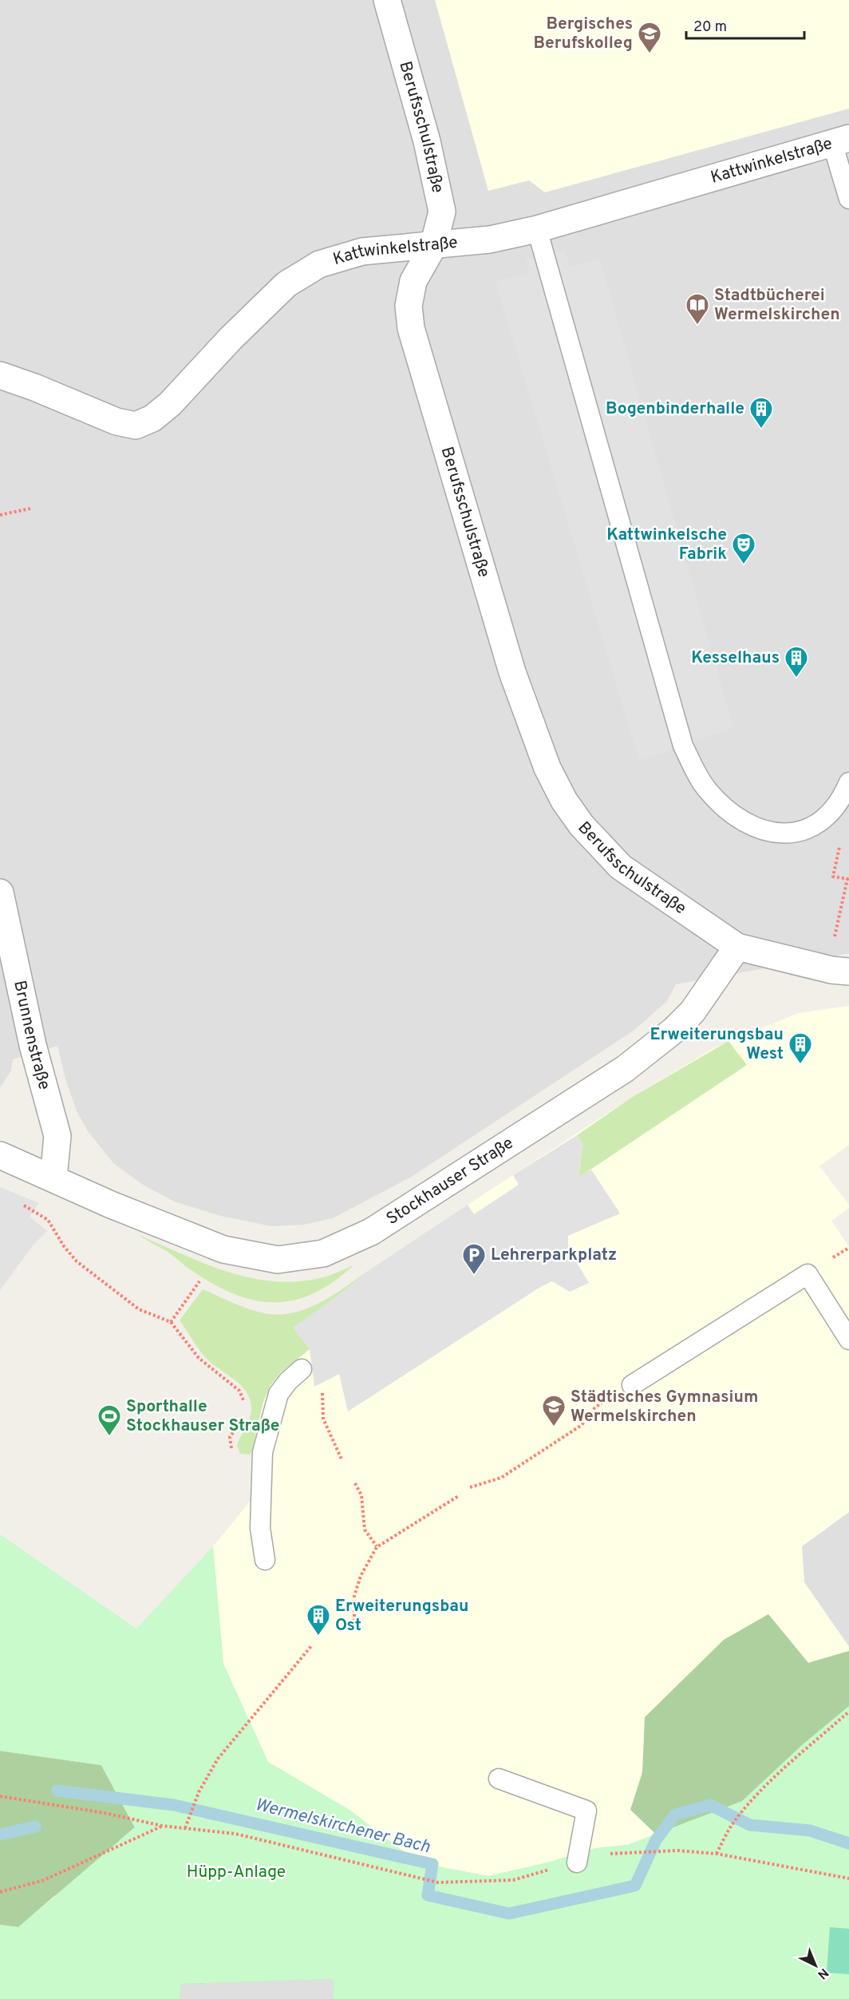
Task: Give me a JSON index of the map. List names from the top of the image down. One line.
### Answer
{"streets":{"street":["Berufsschulstraße","Kattwinkelstraße","Brunnenstraße","Stockhauser Straße"]},"crossings":[["Berufsschulstraße","Kattwinkelstraße"],["Berufsschulstraße","Stockhauser Straße"],["Brunnenstraße","Stockhauser Straße"]],"water":["Wermelskirchener Bach"],"parks":["Hüpp-Anlage"],"places":{"school or university":["Bergisches Berufskolleg","Städtisches Gymnasium Wermelskirchen"],"library":["Stadtbücherei Wermelskirchen"],"building":["Bogenbinderhalle","Kesselhaus","Erweiterungsbau West","Erweiterungsbau Ost"],"theatre":["Kattwinkelsche Fabrik"],"parking":["Lehrerparkplatz"],"sports":["Sporthalle Stockhauser Straße"]},"scale_bar":"20 m","north":"bottom right"}
